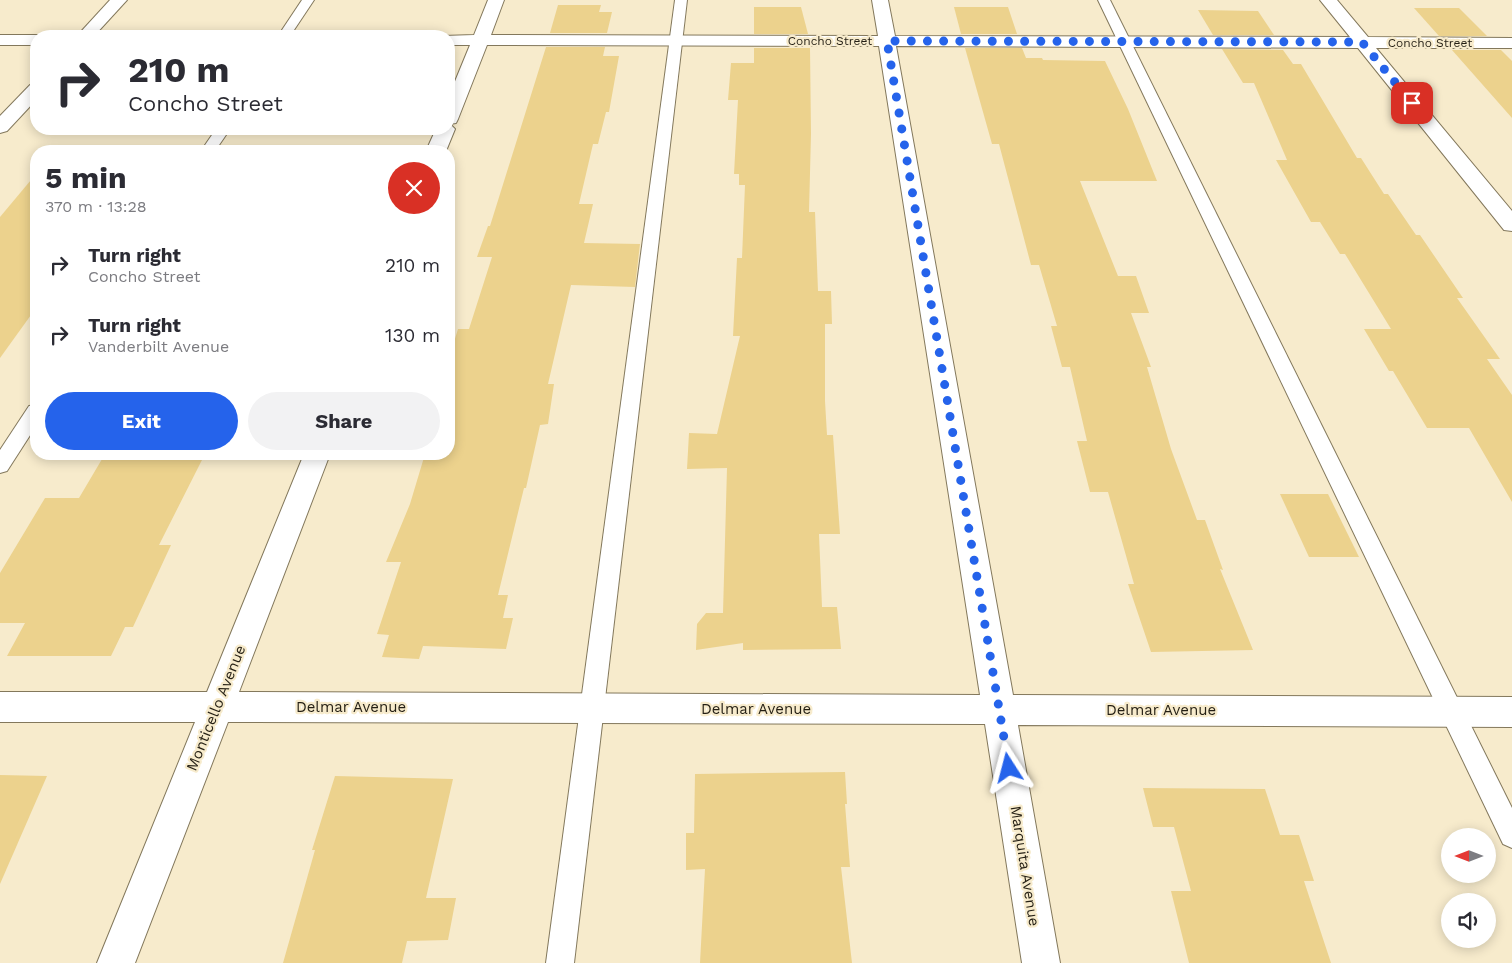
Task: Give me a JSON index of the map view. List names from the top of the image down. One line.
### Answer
{"streets":{"street":["Concho Street","Delmar Avenue","Monticello Avenue","Marquita Avenue"]},"crossings":[["Concho Street","Marquita Avenue"],["Delmar Avenue","Monticello Avenue"],["Delmar Avenue","Marquita Avenue"]],"north":"left","page":{"turn":["210 m","Concho Street"],"heading":["5 min","370 m · 13:28"],"list":[{"name":"Turn right","note":"Concho Street","value":"210 m"},{"name":"Turn right","note":"Vanderbilt Avenue","value":"130 m"}],"buttons":["Exit","Share"]}}
